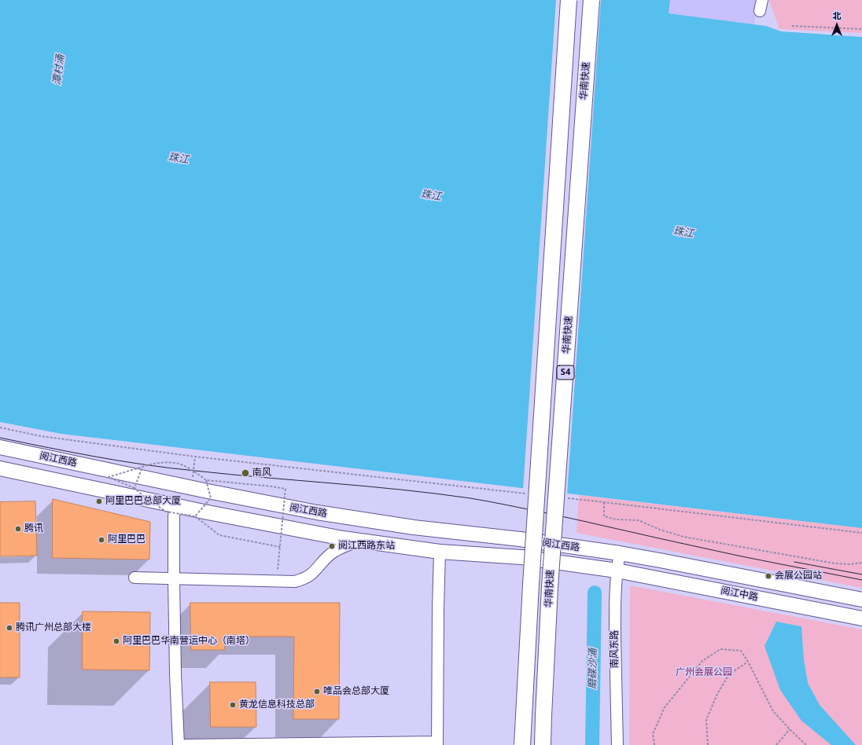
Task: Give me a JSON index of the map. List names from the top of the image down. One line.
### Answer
{"streets":{"highway":["华南快速","S4"],"main road":["阅江西路","阅江中路"],"street":["南风东路"]},"crossings":[["阅江西路","阅江中路"],["阅江西路","南风东路"],["阅江中路","南风东路"]],"water":["潭村涌","珠江","磨碟沙涌"],"parks":["广州会展公园"],"places":["南风","阿里巴巴总部大厦","腾讯","阿里巴巴","阅江西路东站","会展公园站","腾讯广州总部大楼","阿里巴巴华南营运中心（南塔）","唯品会总部大厦","黄龙信息科技总部"],"north":"top"}
